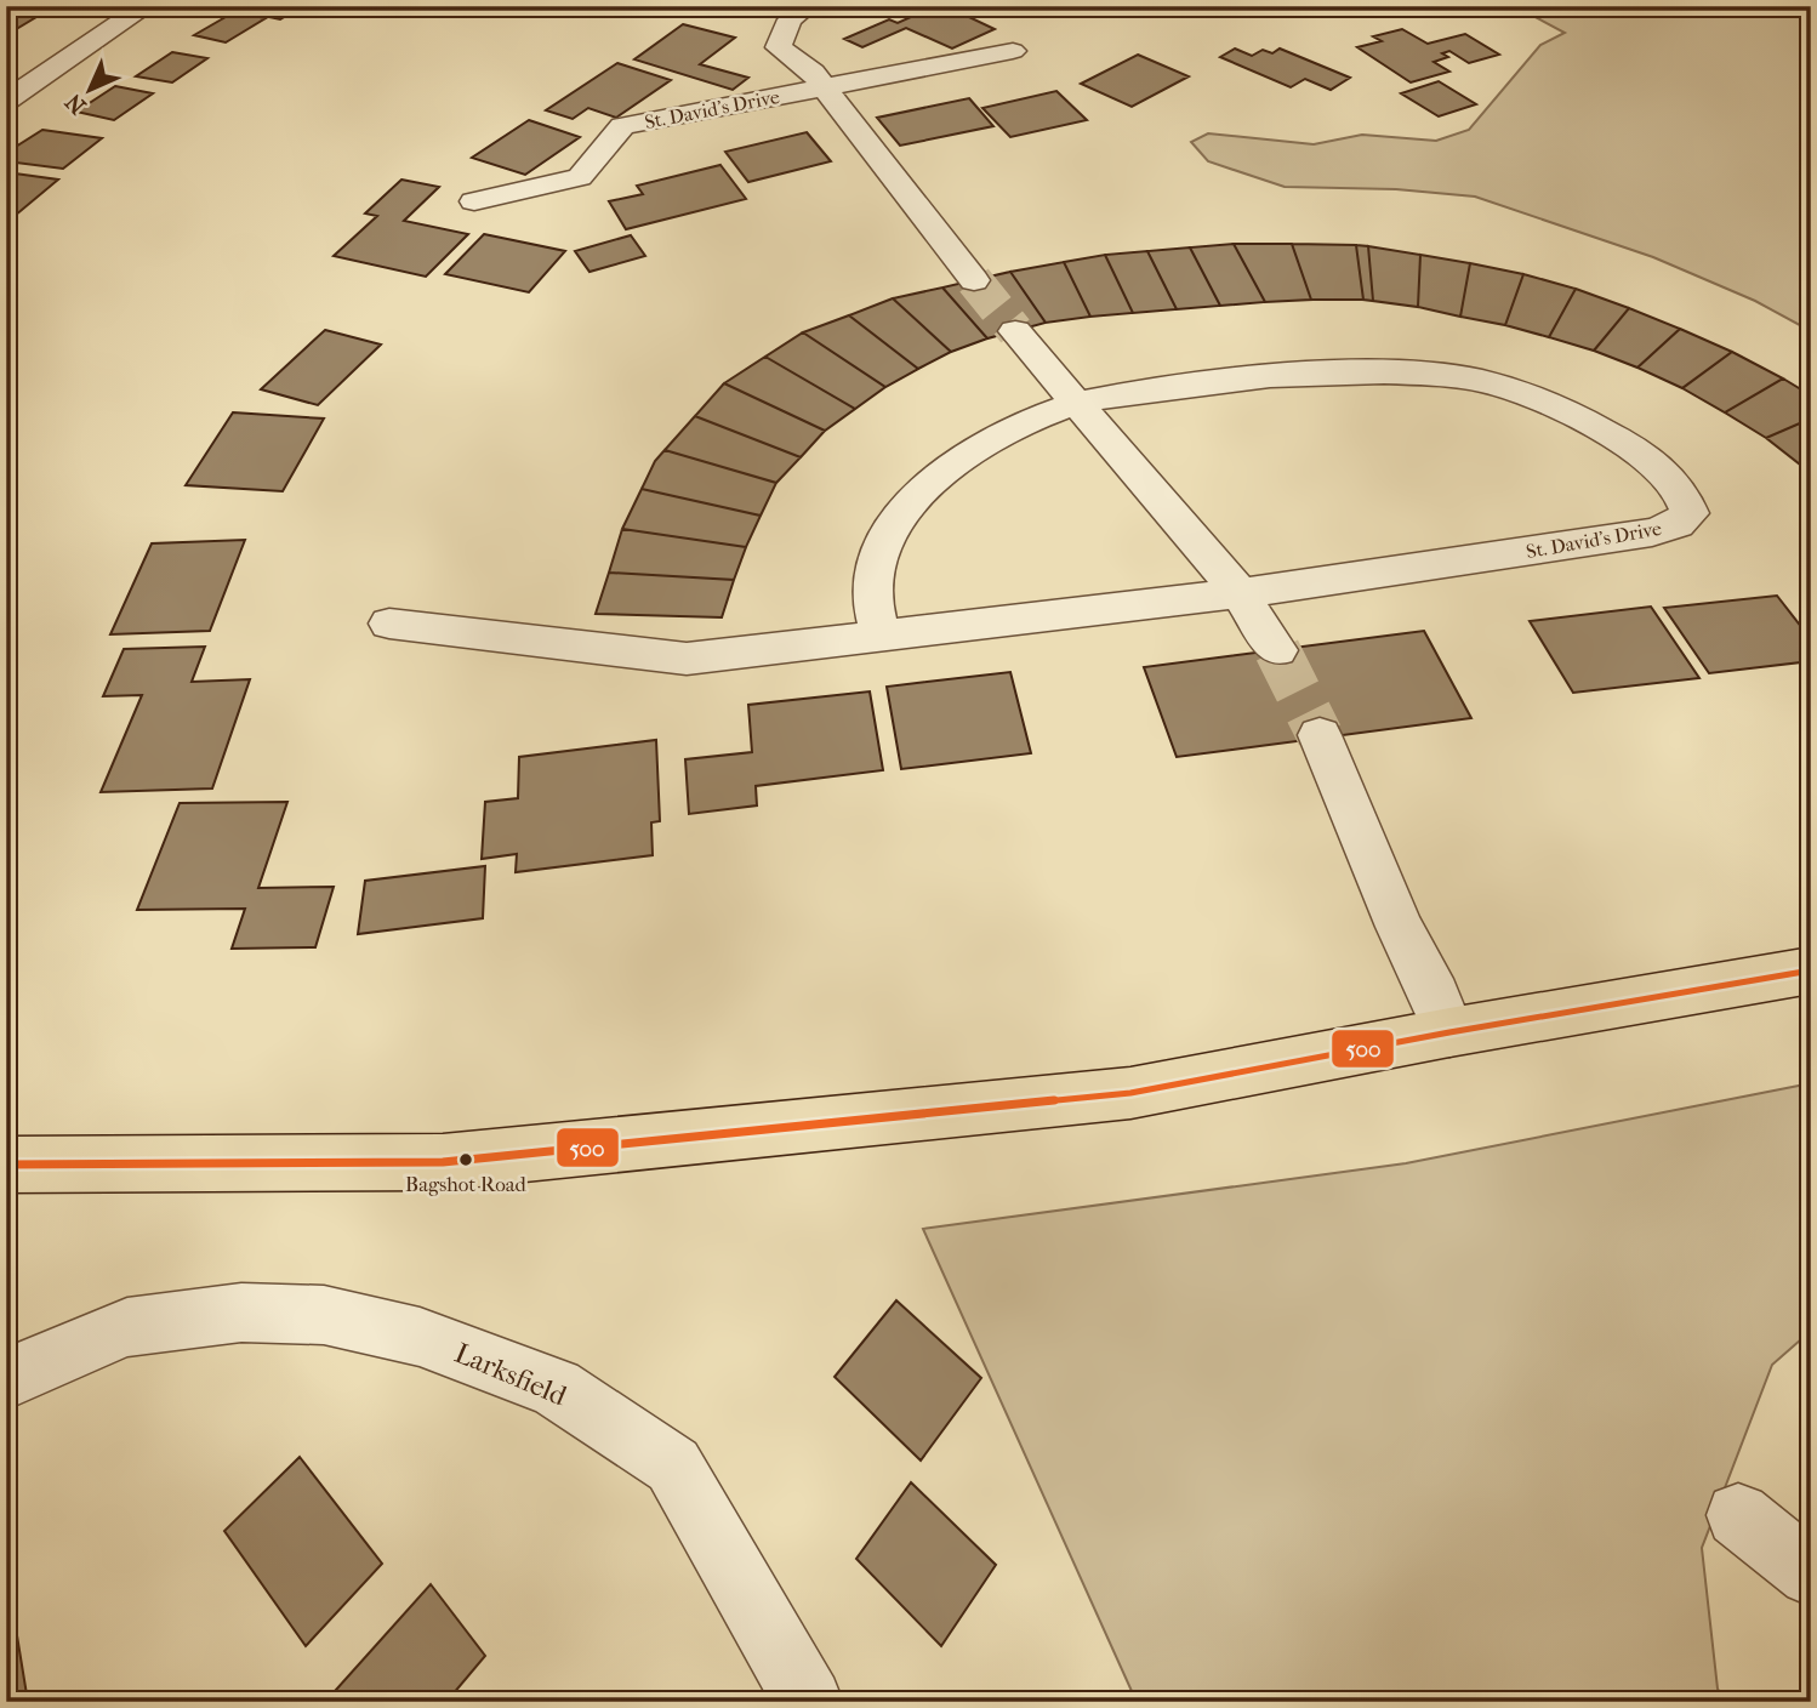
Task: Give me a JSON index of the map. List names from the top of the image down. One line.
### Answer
{"streets":{"street":["St. David's Drive","Larksfield"]},"places":["Bagshot Road"],"lines":["transit line 500"],"north":"bottom left"}
